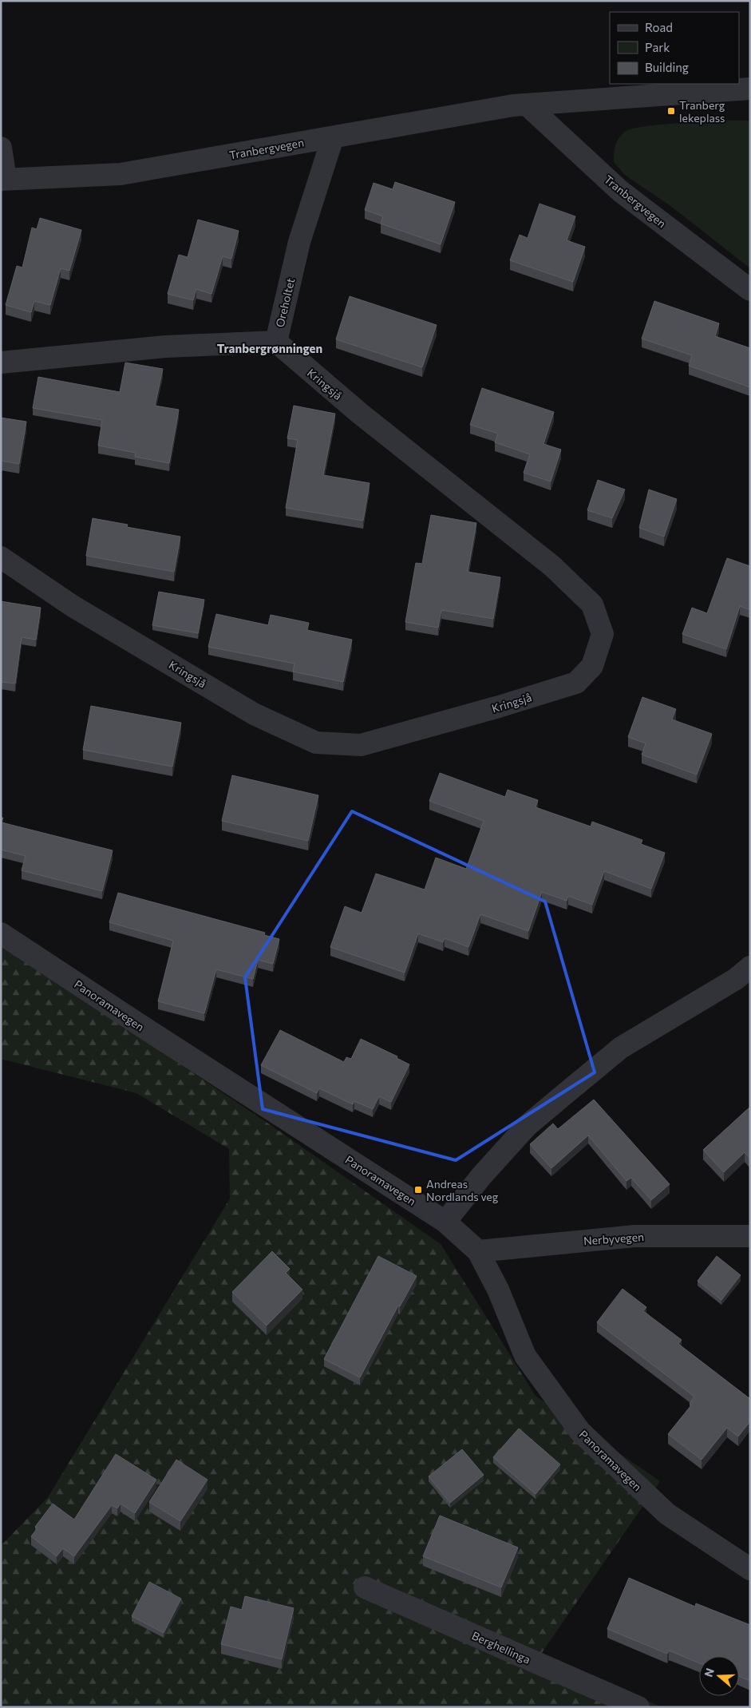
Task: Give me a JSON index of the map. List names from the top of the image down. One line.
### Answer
{"streets":{"street":["Tranbergvegen","Oreholtet","Kringsjå","Panoramavegen","Nerbyvegen","Berghellinga"]},"crossings":[["Tranbergvegen","Oreholtet"],["Oreholtet","Kringsjå"],["Panoramavegen","Nerbyvegen"]],"districts":["Tranbergrønningen"],"places":{"transit":["Tranberg lekeplass","Andreas Nordlands veg"]},"legend":["Road","Park","Building"],"north":"left"}
